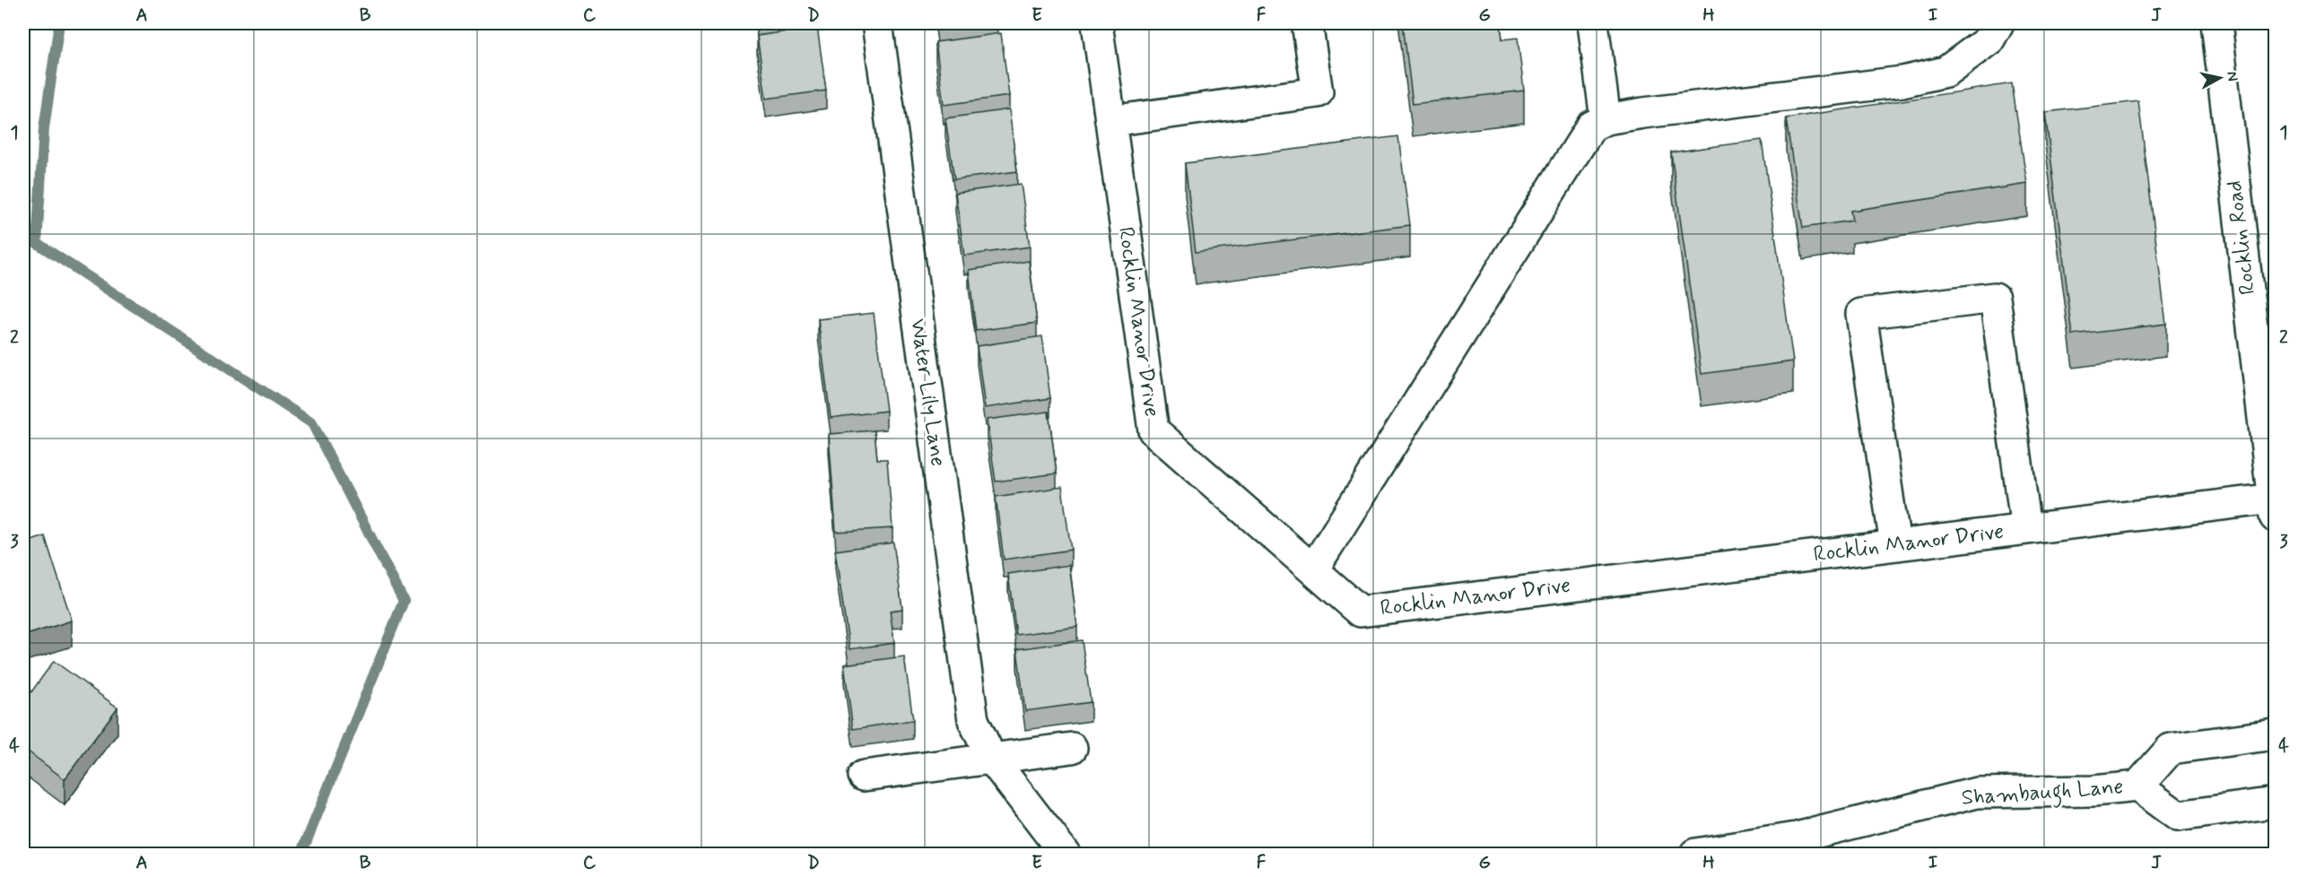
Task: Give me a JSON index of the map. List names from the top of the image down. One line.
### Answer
{"streets":{"street":["Rocklin Road","Rocklin Manor Drive","Water Lily Lane","Shambaugh Lane"]},"crossings":[["Rocklin Road","Rocklin Manor Drive"]],"north":"right","grid":{"columns":["A","B","C","D","E","F","G","H","I","J"],"rows":["1","2","3","4"]}}
